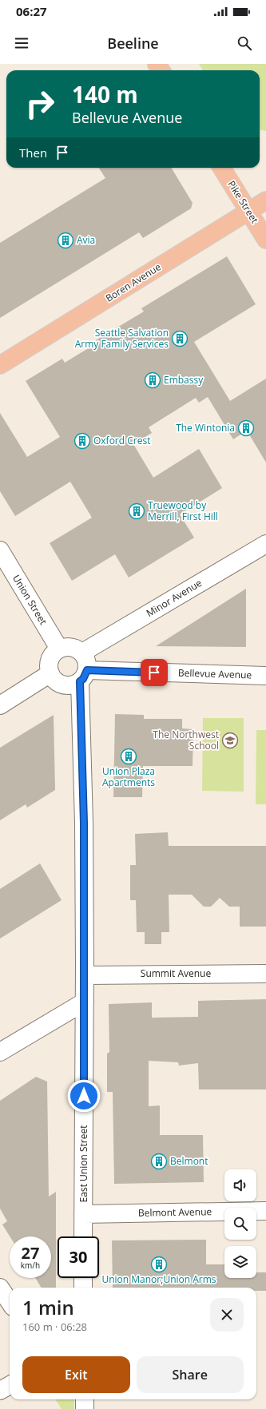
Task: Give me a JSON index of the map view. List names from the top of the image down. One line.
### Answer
{"streets":{"main road":["Pike Street","Boren Avenue"],"street":["Minor Avenue","Union Street","Bellevue Avenue","Summit Avenue","East Union Street","Belmont Avenue"]},"crossings":[["Pike Street","Boren Avenue"],["Minor Avenue","Union Street"],["Minor Avenue","Bellevue Avenue"],["Minor Avenue","East Union Street"],["Union Street","Bellevue Avenue"],["Union Street","East Union Street"],["Bellevue Avenue","East Union Street"],["Summit Avenue","East Union Street"],["East Union Street","Belmont Avenue"]],"places":{"building":["Avia","Seattle Salvation Army Family Services","Embassy","The Wintonia","Oxford Crest","Truewood by Merrill, First Hill","Union Plaza Apartments","Belmont","Union Manor;Union Arms"],"school or university":["The Northwest School"]},"page":{"status":"06:27","header":"Beeline","turn":["140 m","Bellevue Avenue"],"then":"Then","speed":"27 km/h","limit":"30","heading":["1 min","160 m · 06:28"],"buttons":["Exit","Share"]}}
